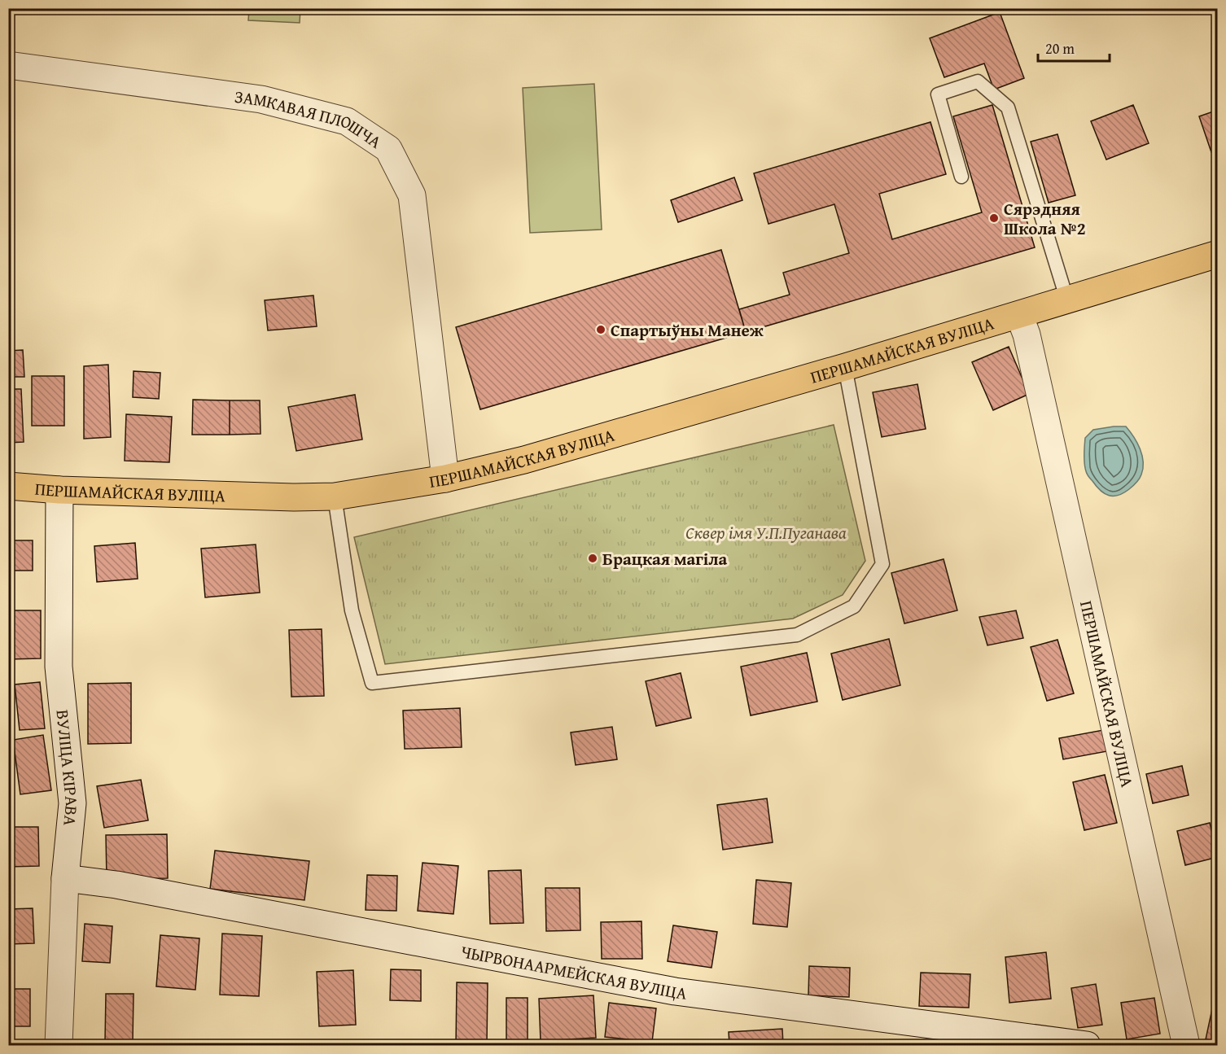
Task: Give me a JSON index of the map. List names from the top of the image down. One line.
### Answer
{"streets":{"main road":["ПЕРШАМАЙСКАЯ ВУЛІЦА"],"street":["ЗАМКАВАЯ ПЛОШЧА","ВУЛІЦА КІРАВА","ЧЫРВОНААРМЕЙСКАЯ ВУЛІЦА"]},"crossings":[["ЗАМКАВАЯ ПЛОШЧА","ПЕРШАМАЙСКАЯ ВУЛІЦА"],["ПЕРШАМАЙСКАЯ ВУЛІЦА","ВУЛІЦА КІРАВА"],["ВУЛІЦА КІРАВА","ЧЫРВОНААРМЕЙСКАЯ ВУЛІЦА"]],"parks":["Сквер імя У.П.Пуганава"],"places":["Сярэдняя Школа №2","Спартыўны Манеж","Брацкая магіла"],"scale_bar":"20 m"}
